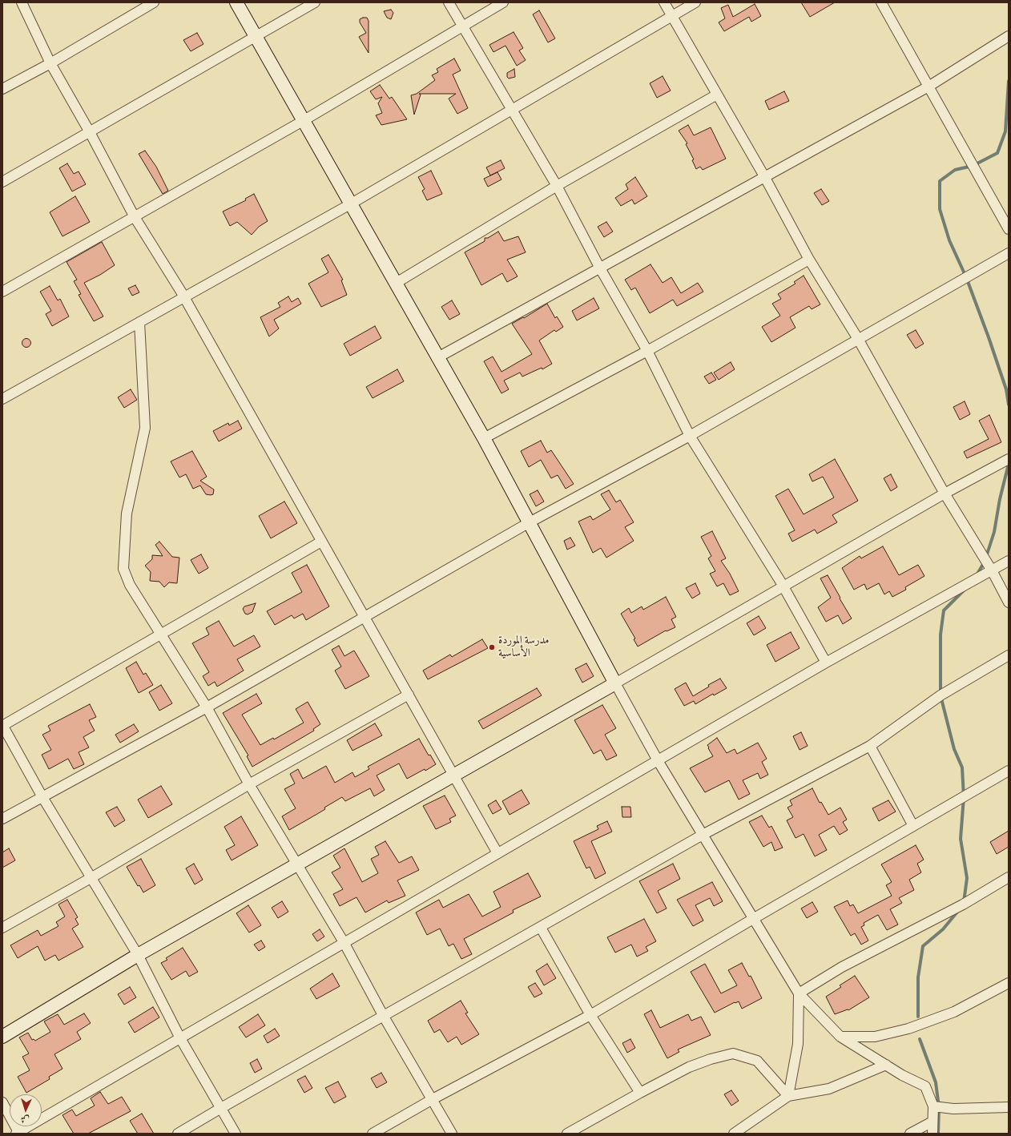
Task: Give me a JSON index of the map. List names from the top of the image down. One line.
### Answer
{"places":["مدرسة الموردة الأساسية"],"north":"bottom"}
